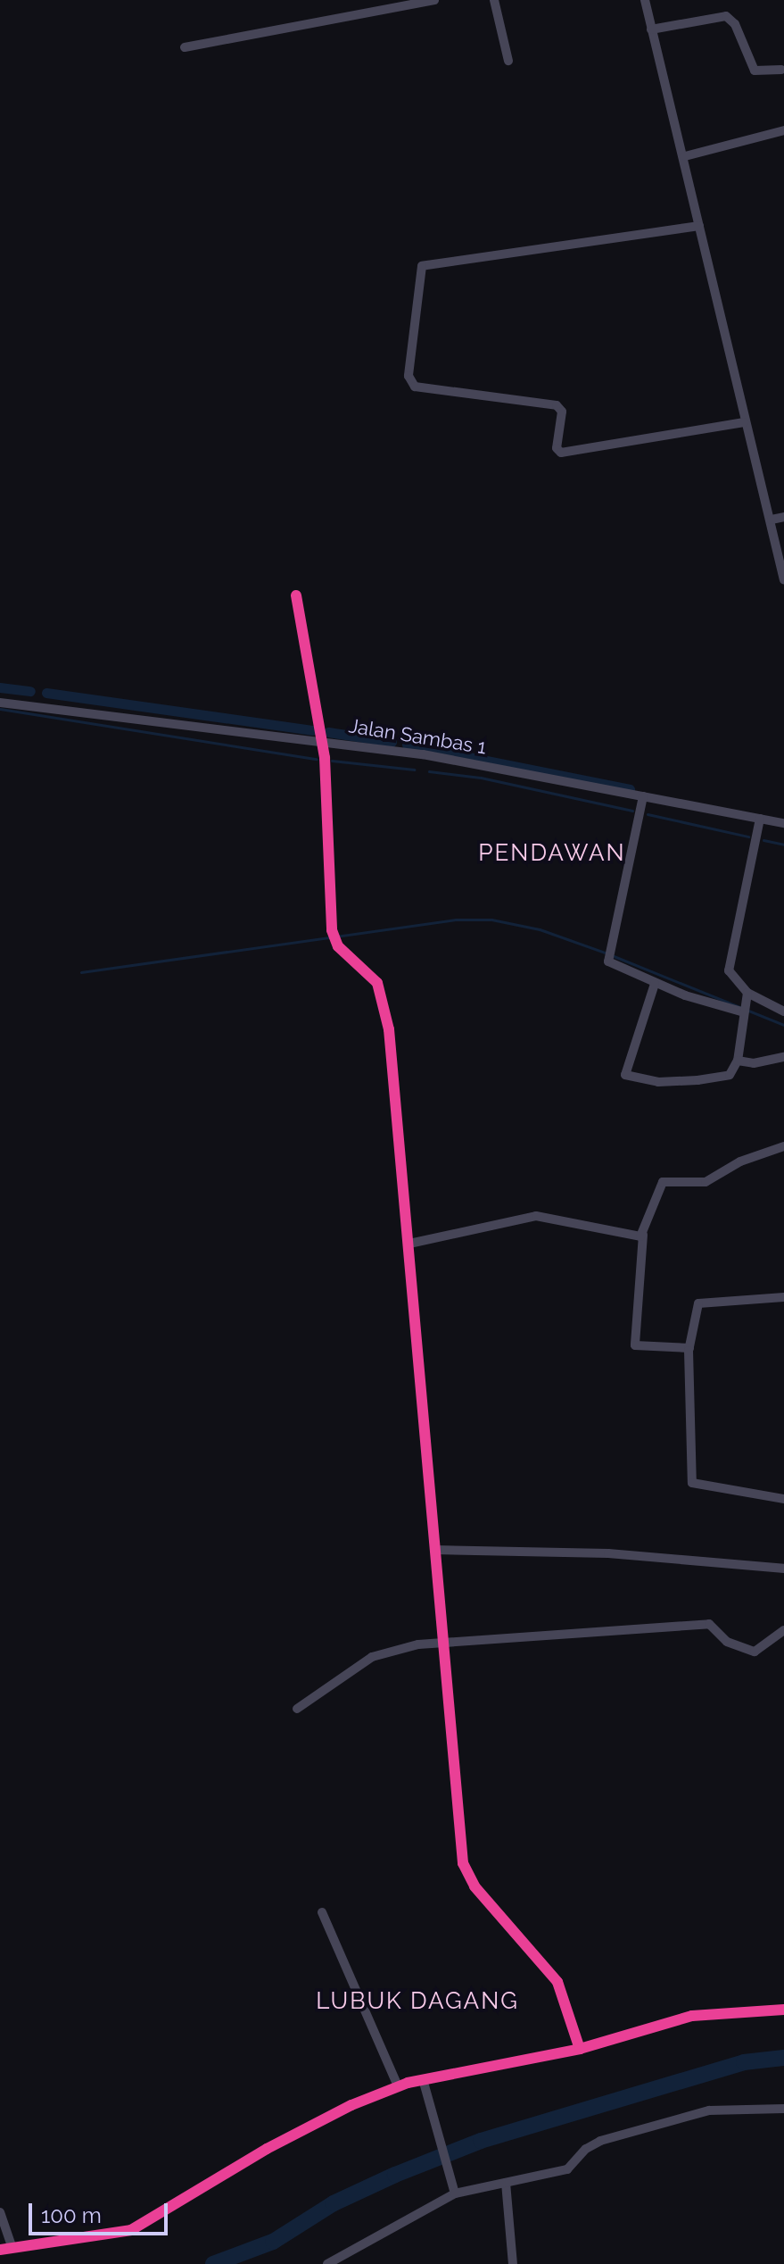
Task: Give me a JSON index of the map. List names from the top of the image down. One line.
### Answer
{"streets":{"street":["Jalan Sambas 1"]},"districts":["PENDAWAN","LUBUK DAGANG"],"scale_bar":"100 m"}
